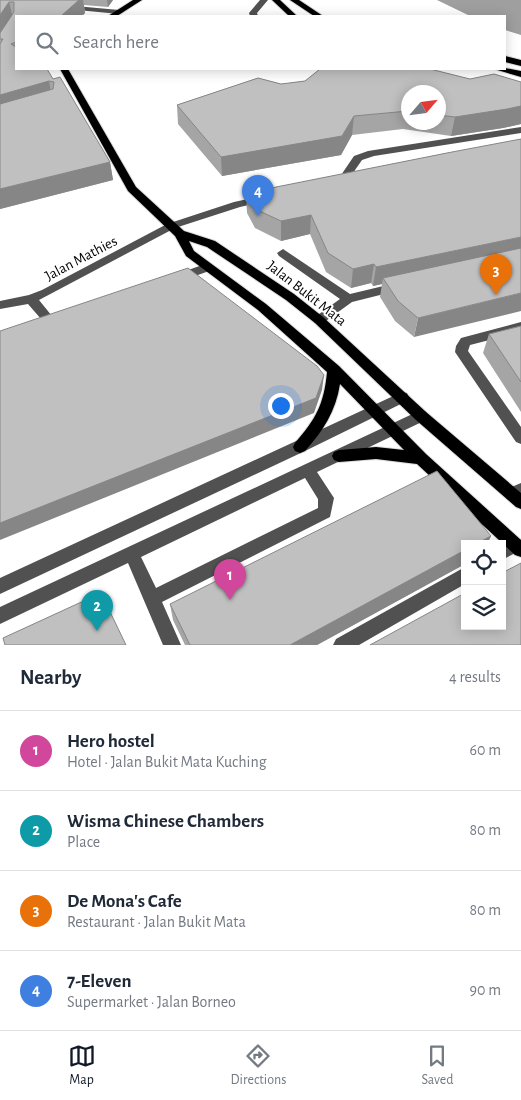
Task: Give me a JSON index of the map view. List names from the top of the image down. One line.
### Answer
{"streets":{"main road":["Jalan Bukit Mata"],"street":["Jalan Mathies"]},"crossings":[["Jalan Mathies","Jalan Bukit Mata"]],"north":"top right","page":{"search":"Search here","pins":["4","3","1","2"],"heading":["Nearby","4 results"],"list":[{"mark":"1","name":"Hero hostel","note":"Hotel · Jalan Bukit Mata Kuching","value":"60 m"},{"mark":"2","name":"Wisma Chinese Chambers","note":"Place","value":"80 m"},{"mark":"3","name":"De Mona's Cafe","note":"Restaurant · Jalan Bukit Mata","value":"80 m"},{"mark":"4","name":"7-Eleven","note":"Supermarket · Jalan Borneo","value":"90 m"}],"nav":["Map","Directions","Saved"]}}
